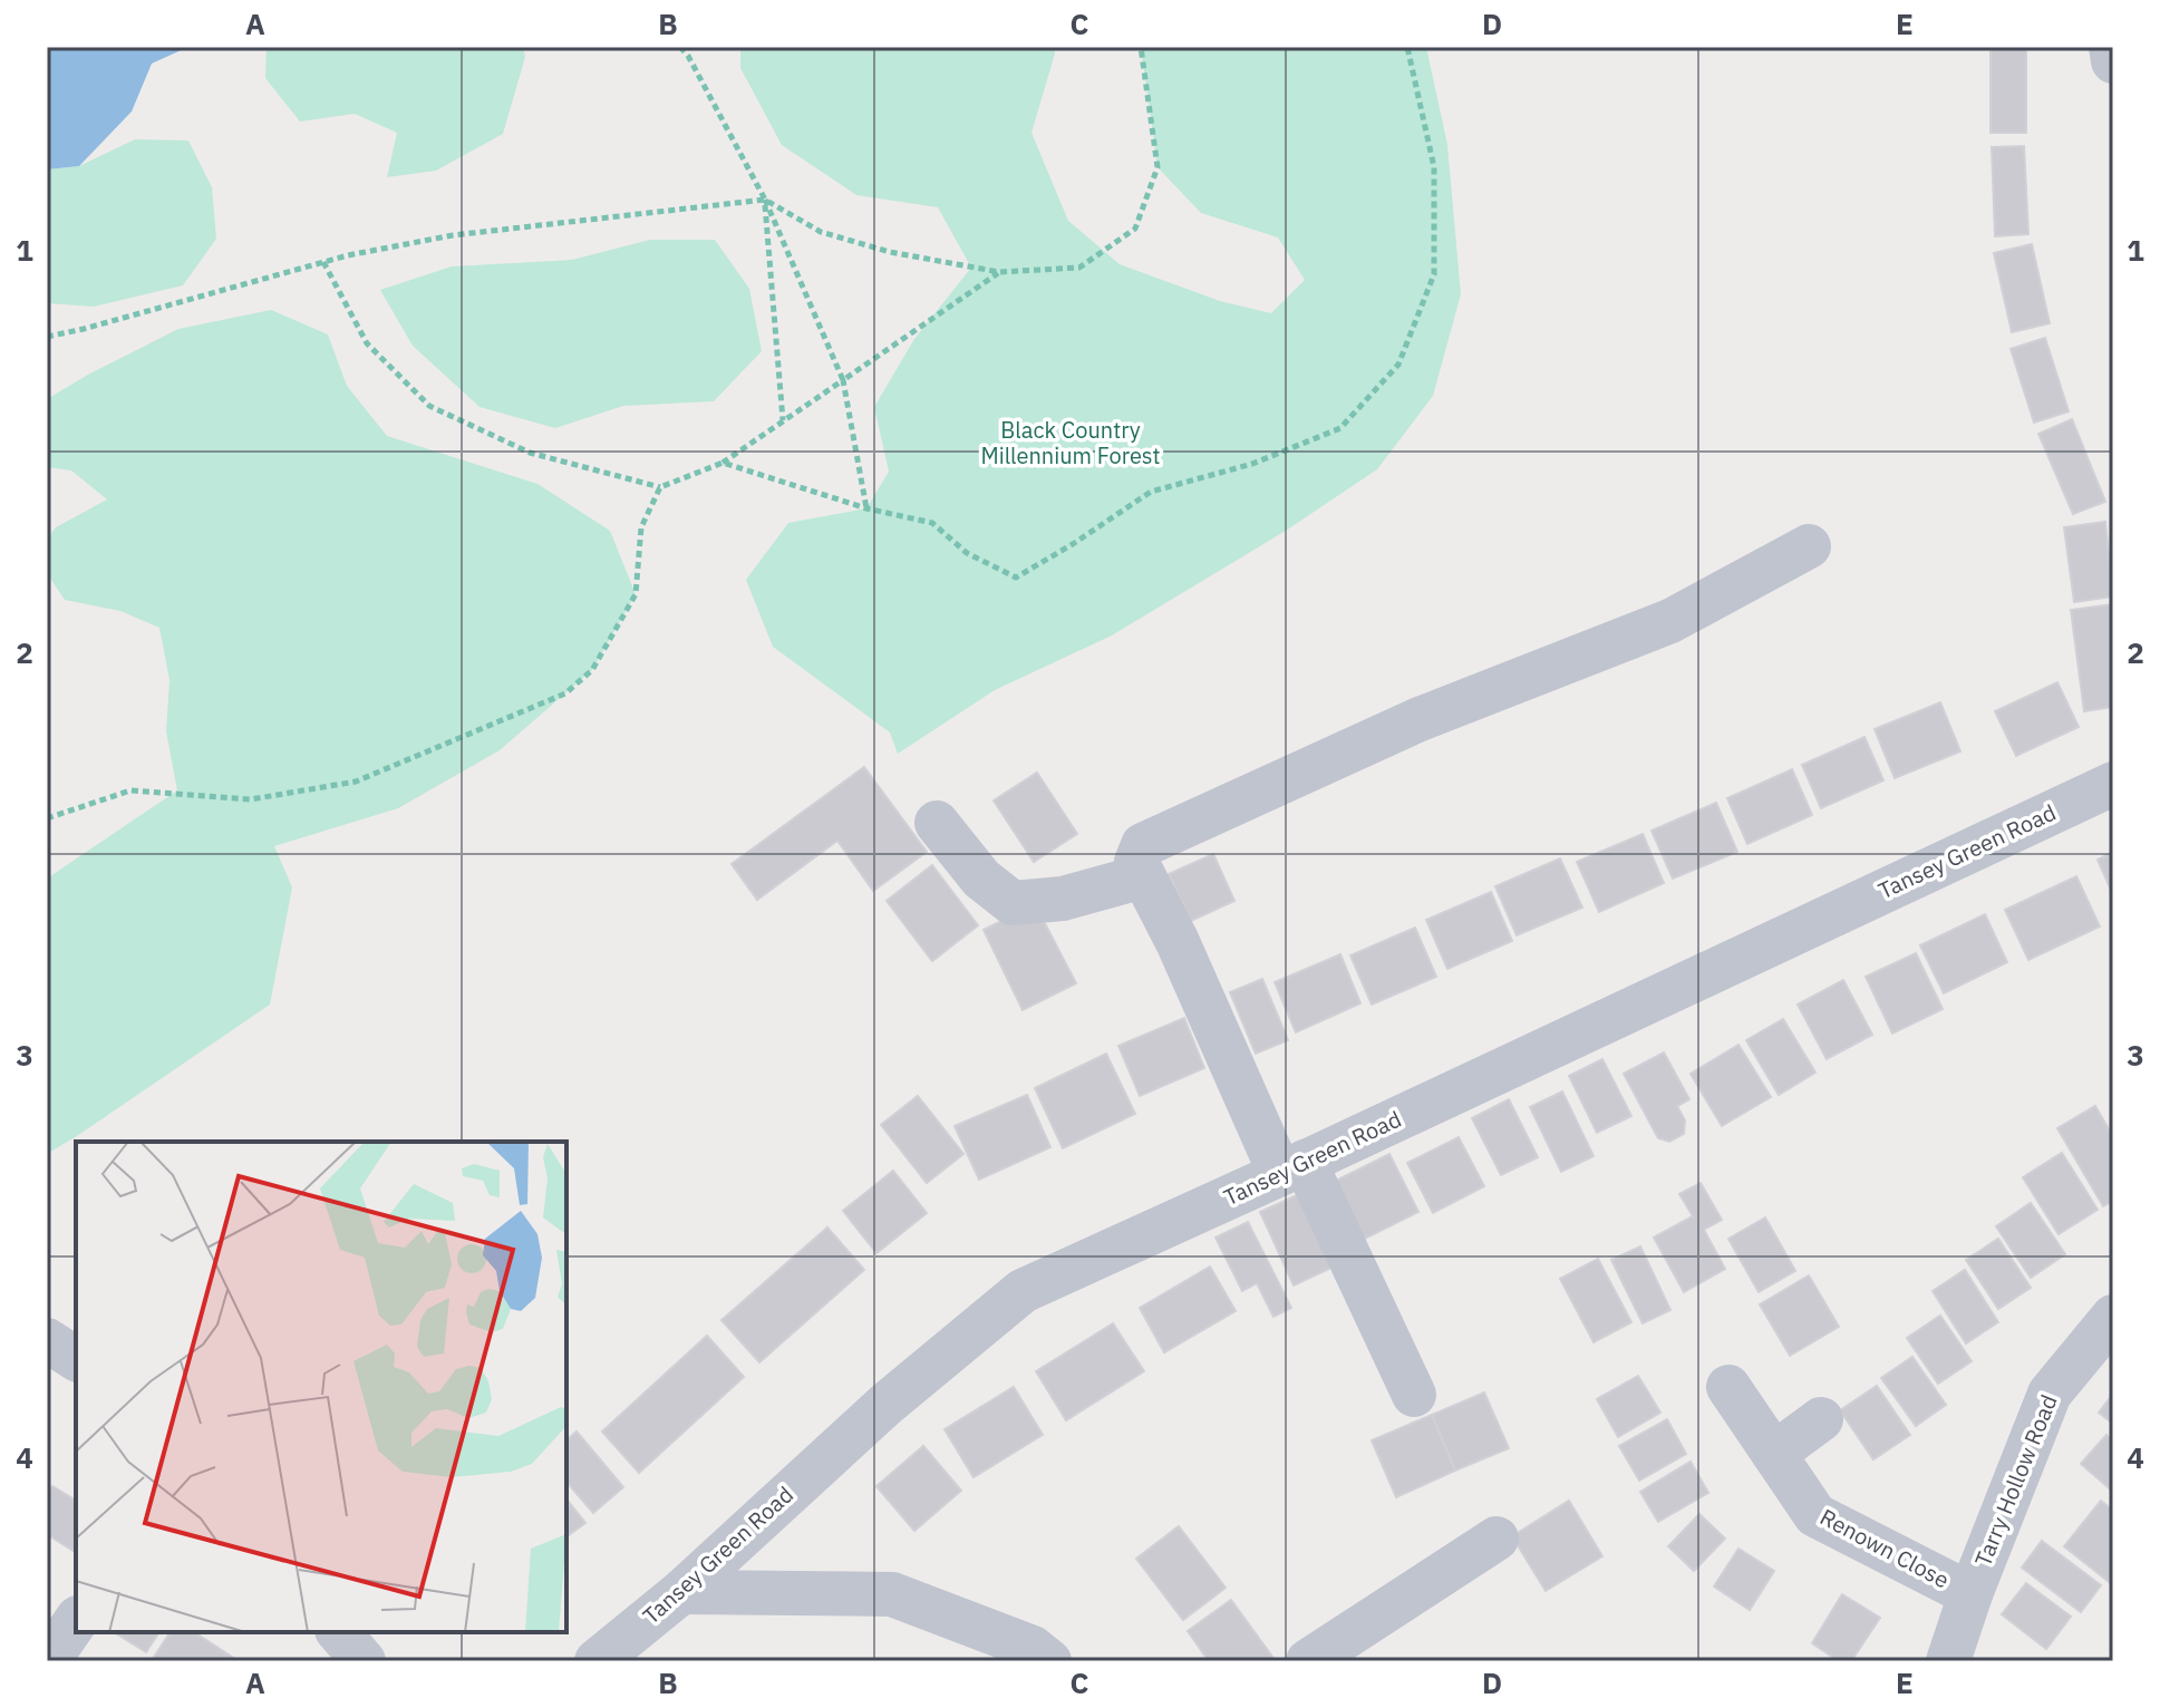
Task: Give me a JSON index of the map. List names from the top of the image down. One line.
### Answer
{"streets":{"street":["Tansey Green Road","Tarry Hollow Road","Renown Close"]},"crossings":[["Tarry Hollow Road","Renown Close"]],"parks":["Black Country Millennium Forest"],"grid":{"columns":["A","B","C","D","E"],"rows":["1","2","3","4"]}}
